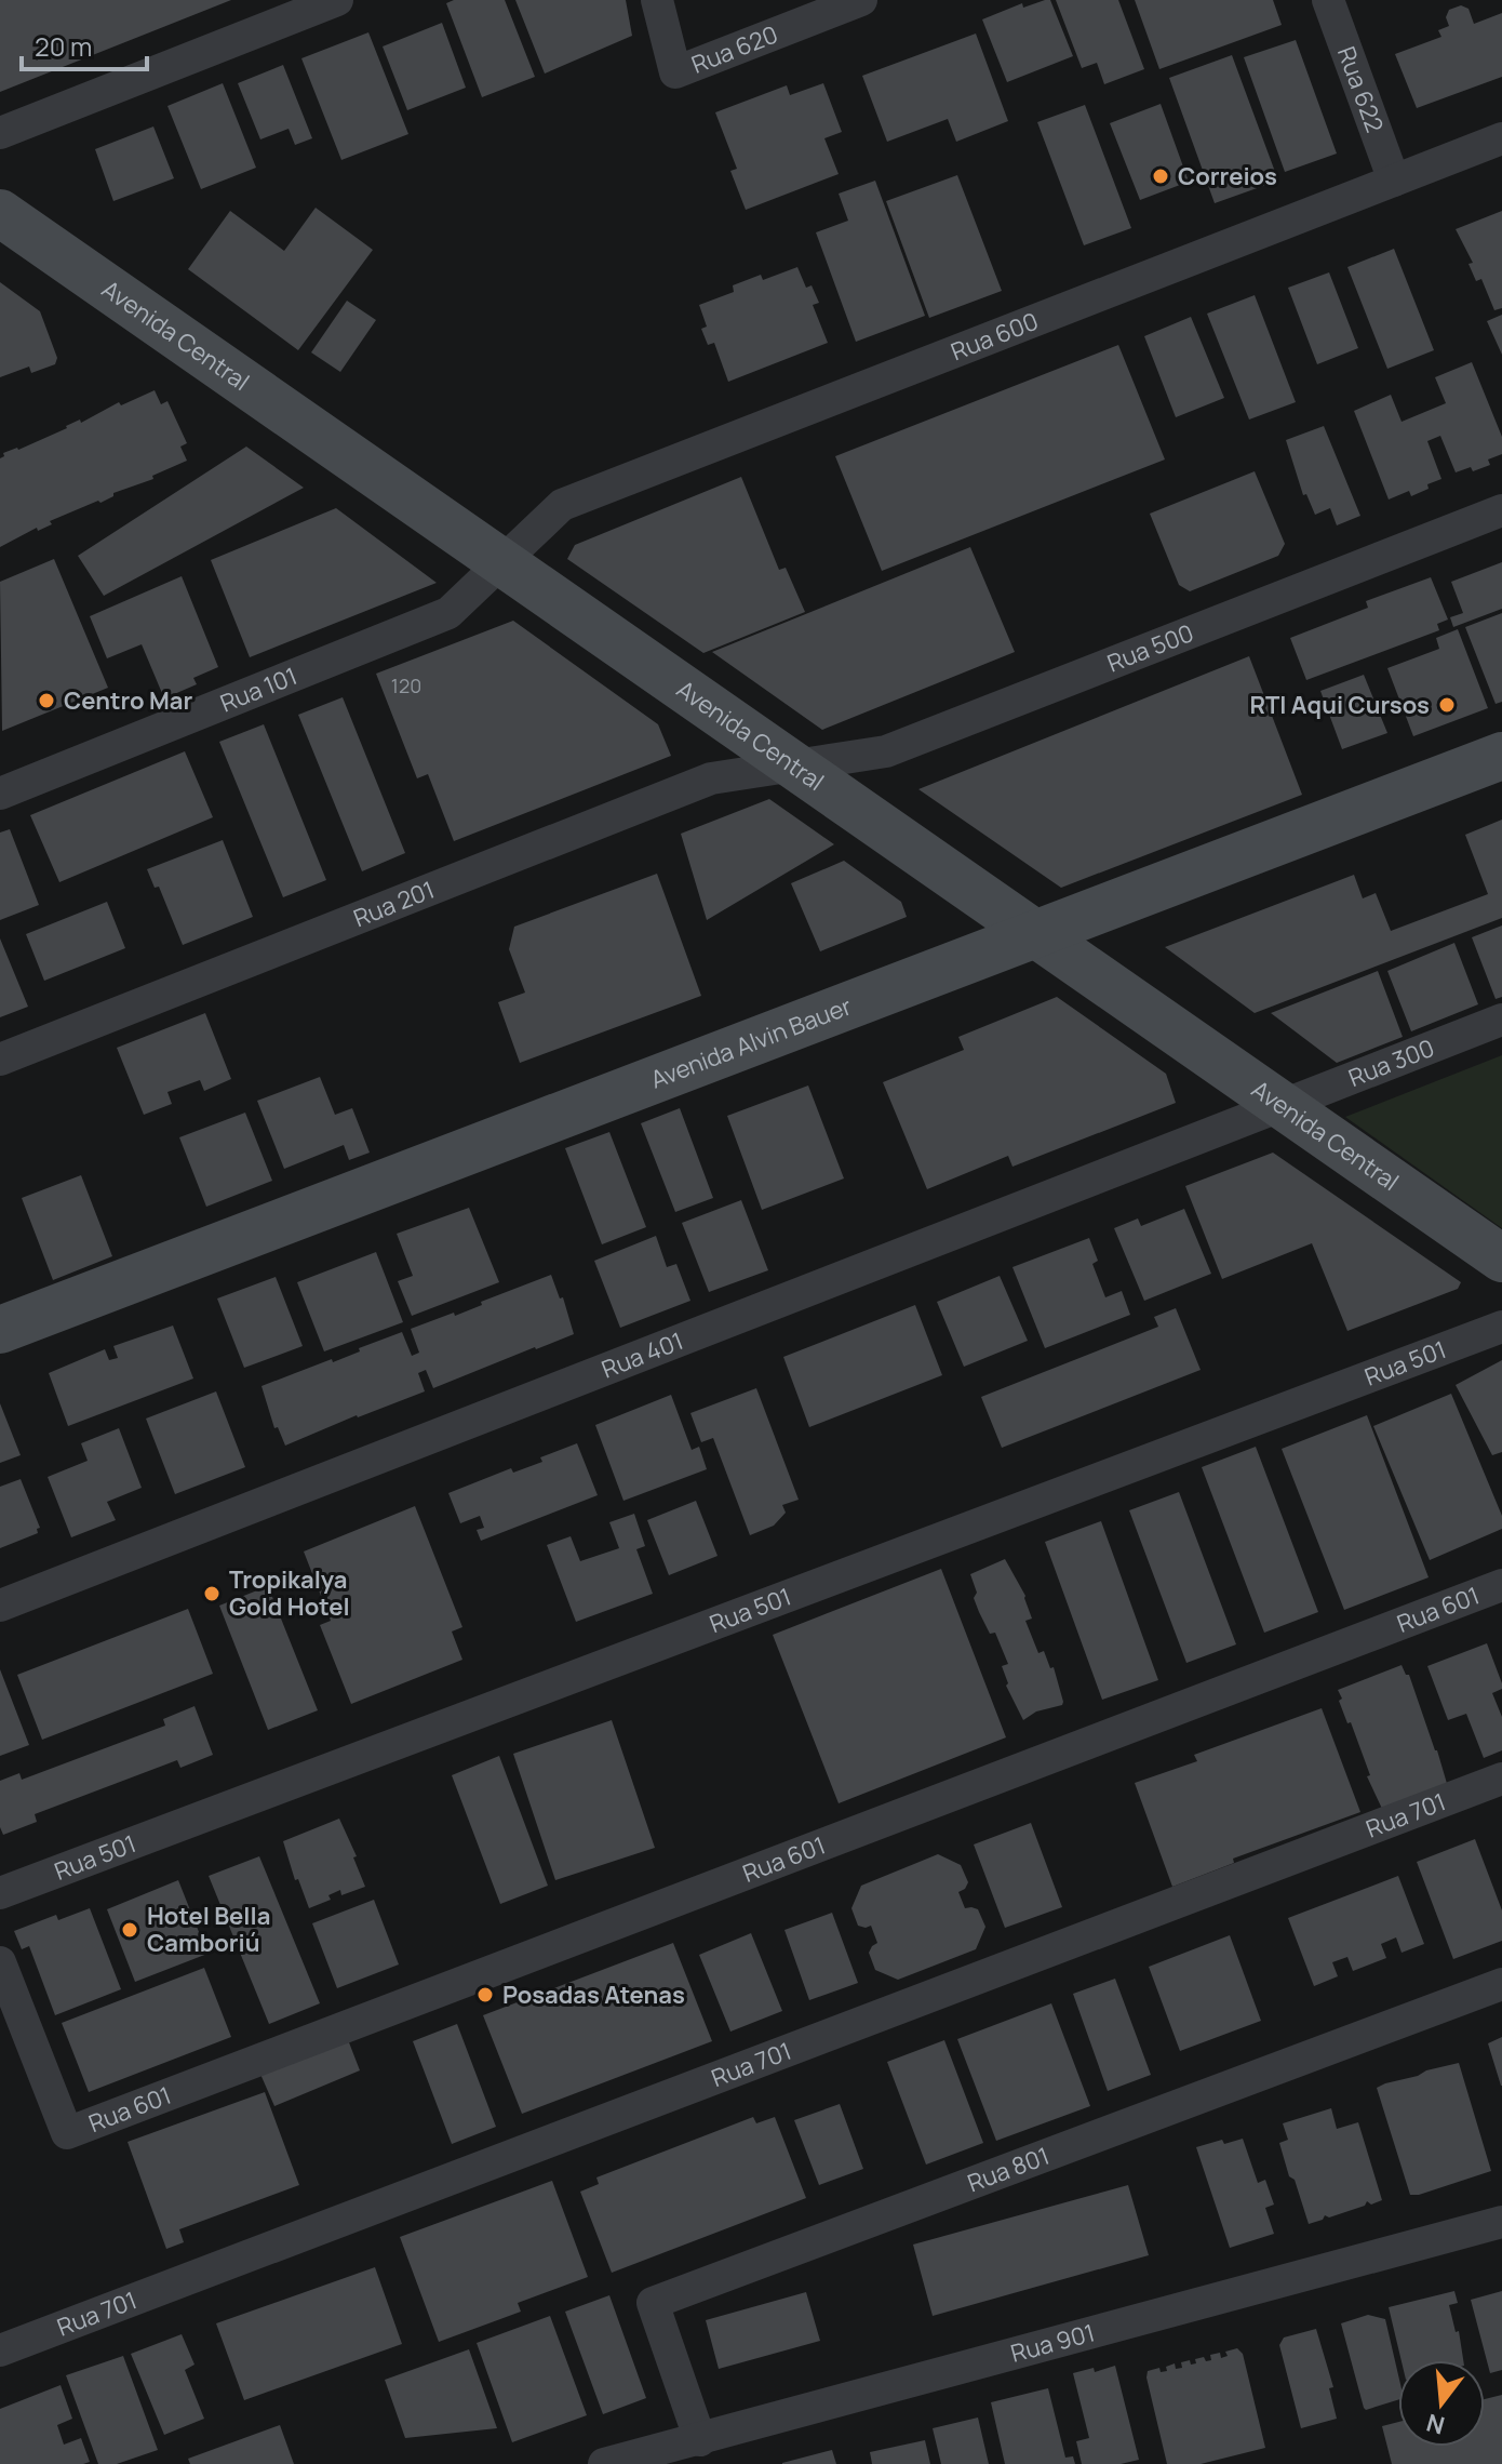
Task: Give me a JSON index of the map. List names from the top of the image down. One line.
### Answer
{"streets":{"main road":["Avenida Central","Avenida Alvin Bauer"],"street":["Rua 620","Rua 622","Rua 600","Rua 500","Rua 101","Rua 201","Rua 300","Rua 401","Rua 501","Rua 601","Rua 701","Rua 801","Rua 901"]},"crossings":[["Rua 622","Rua 600"],["Avenida Central","Rua 600"],["Avenida Central","Rua 500"],["Avenida Central","Rua 101"],["Avenida Central","Rua 201"],["Avenida Central","Avenida Alvin Bauer"],["Avenida Central","Rua 300"],["Avenida Central","Rua 401"],["Rua 600","Rua 101"],["Rua 500","Rua 201"],["Rua 300","Rua 401"],["Rua 801","Rua 901"]],"places":["Correios","Centro Mar","RTI Aqui Cursos","Tropikalya Gold Hotel","Hotel Bella Camboriú","Posadas Atenas"],"house_numbers":["120"],"scale_bar":"20 m","north":"bottom"}
